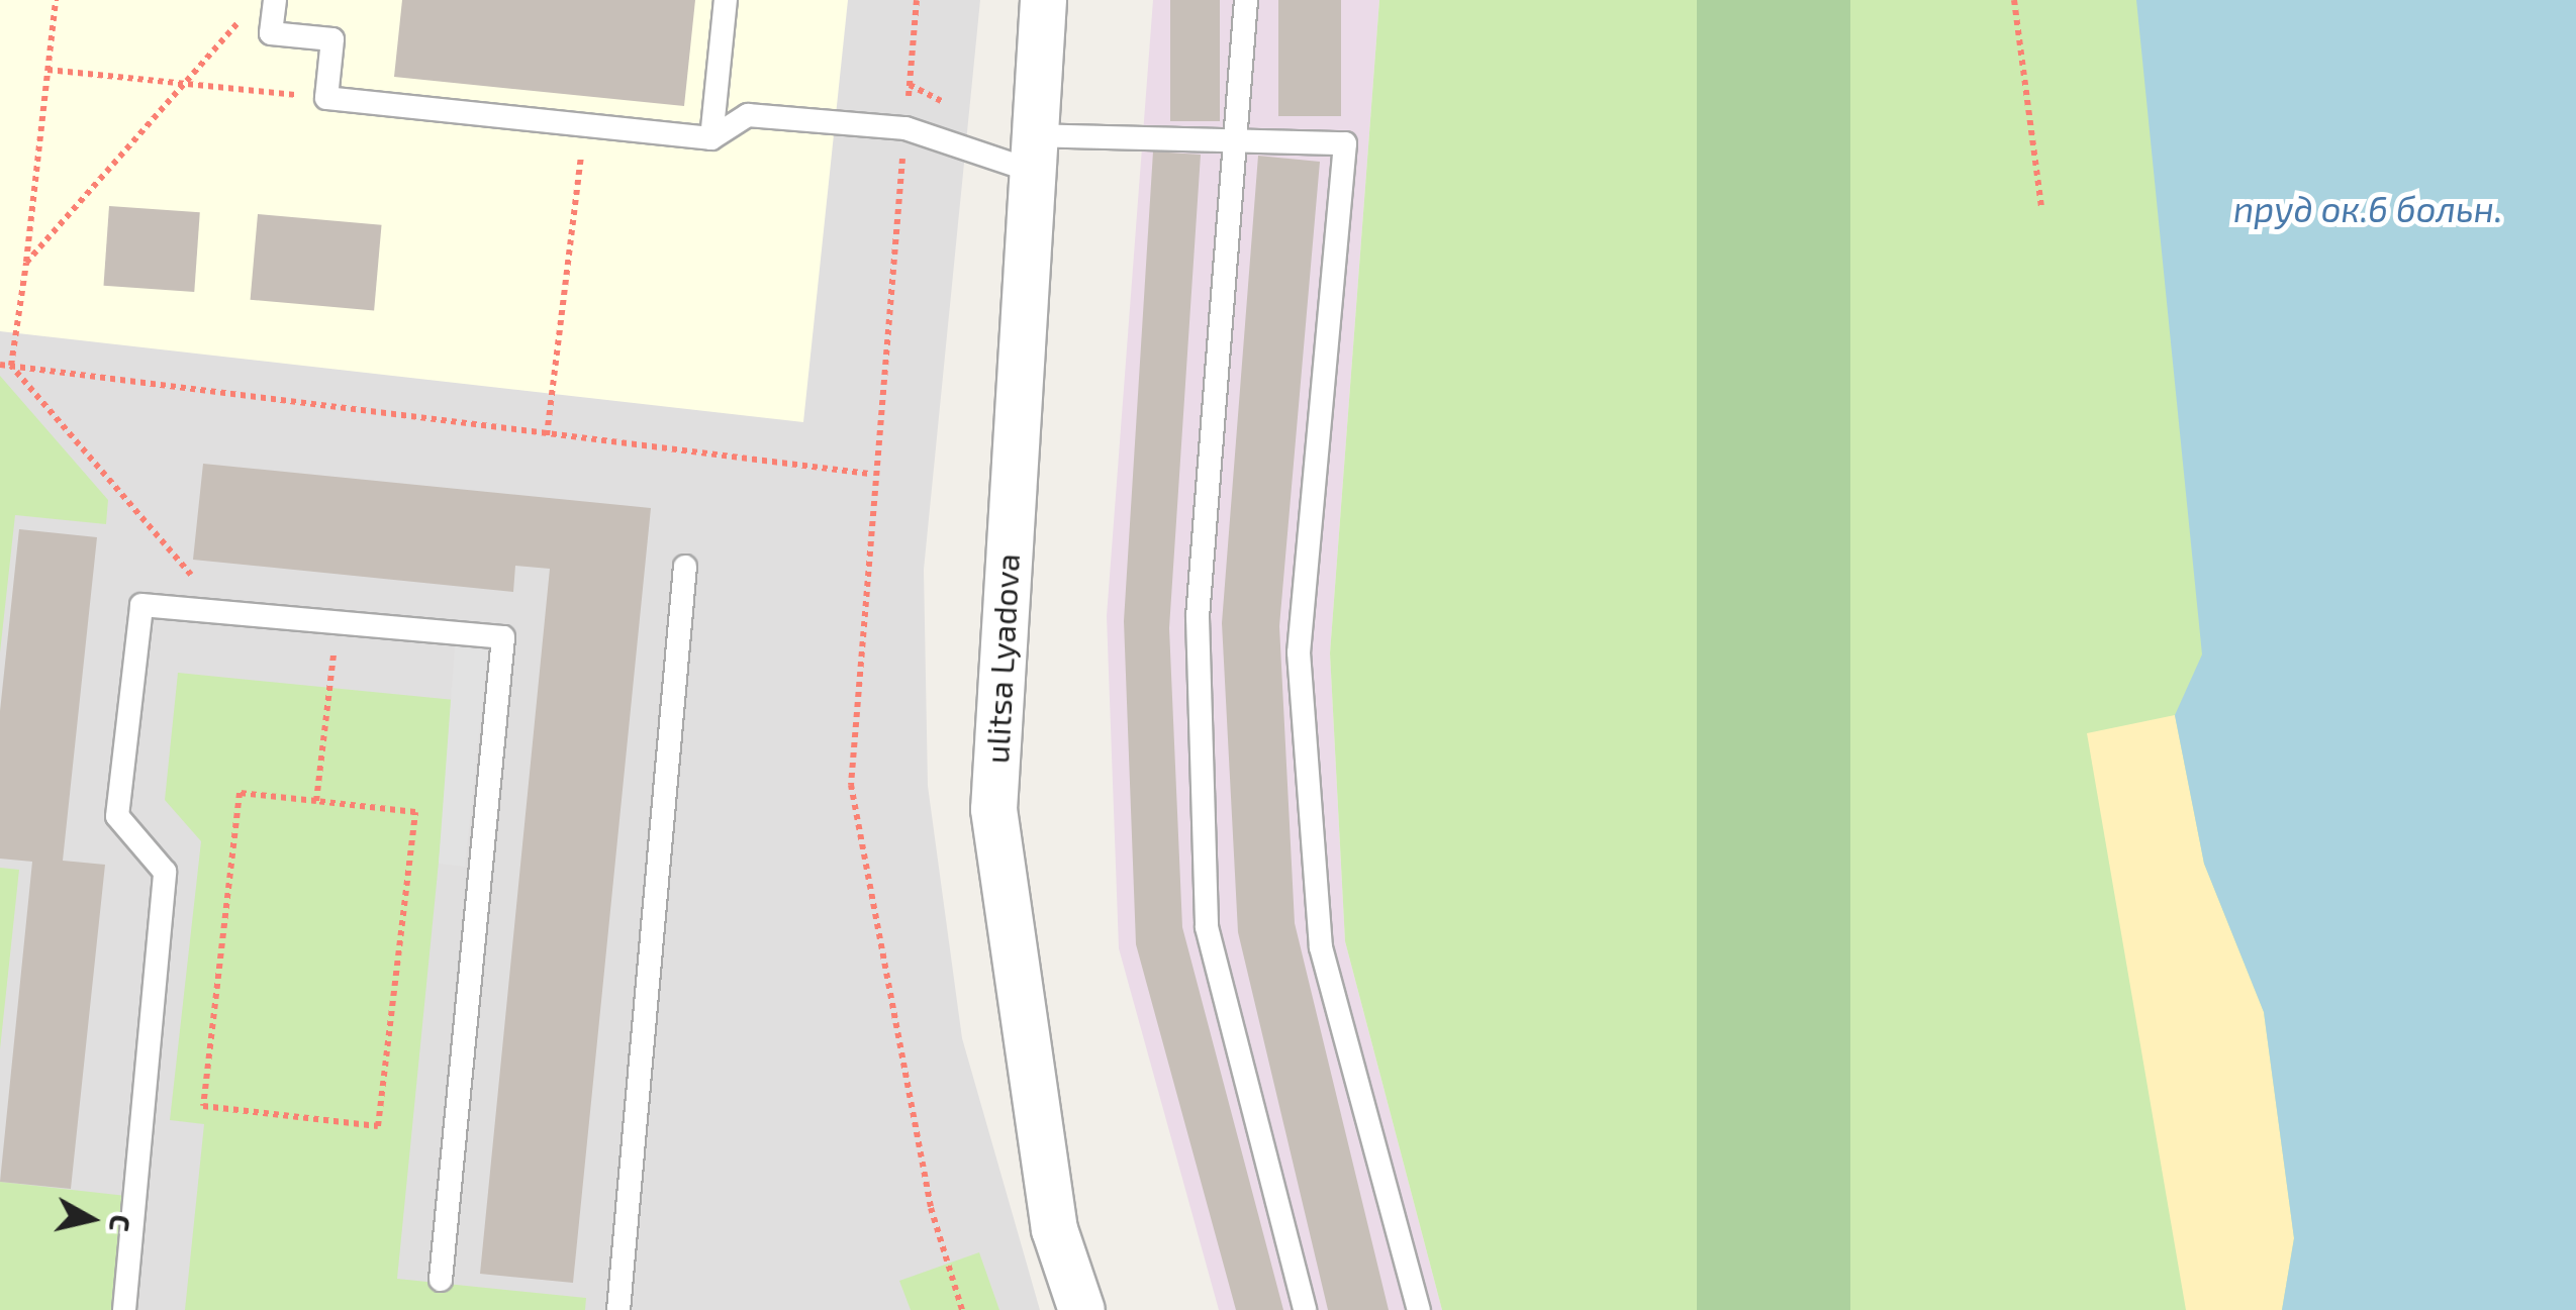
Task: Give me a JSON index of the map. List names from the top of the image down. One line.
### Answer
{"streets":{"street":["ulitsa Lyadova"]},"water":["пруд ок.6 больн."],"north":"right"}
